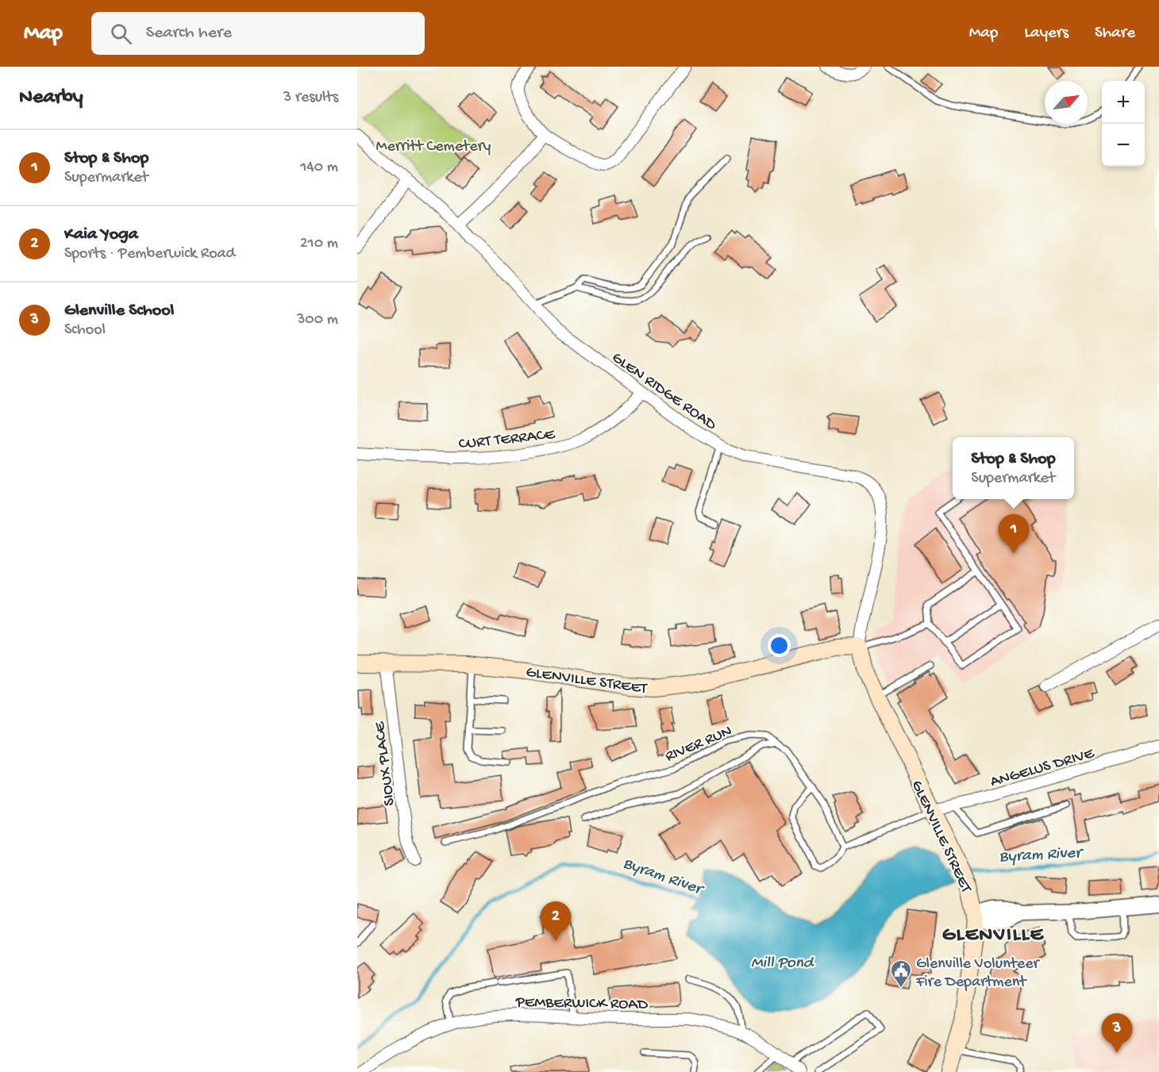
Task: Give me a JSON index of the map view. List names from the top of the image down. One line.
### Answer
{"streets":{"main road":["GLENVILLE STREET"],"street":["GLEN RIDGE ROAD","CURT TERRACE","SIOUX PLACE","ANGELUS DRIVE","PEMBERWICK ROAD"],"lane":["RIVER RUN"]},"crossings":[["GLEN RIDGE ROAD","CURT TERRACE"],["GLEN RIDGE ROAD","GLENVILLE STREET"],["GLENVILLE STREET","SIOUX PLACE"],["GLENVILLE STREET","ANGELUS DRIVE"]],"districts":["GLENVILLE"],"water":["Byram River","Mill Pond"],"parks":["Merritt Cemetery"],"places":{"public building":["Glenville Volunteer Fire Department"]},"north":"top right","page":{"header":"Map","search":"Search here","nav":["Map","Layers","Share"],"heading":["Nearby","3 results"],"map_buttons":["+","−"],"list":[{"mark":"1","name":"Stop & Shop","note":"Supermarket","value":"140 m"},{"mark":"2","name":"Kaia Yoga","note":"Sports · Pemberwick Road","value":"210 m"},{"mark":"3","name":"Glenville School","note":"School","value":"300 m"}],"popup":["Stop & Shop","Supermarket"],"pins":["1","2","3"]}}
